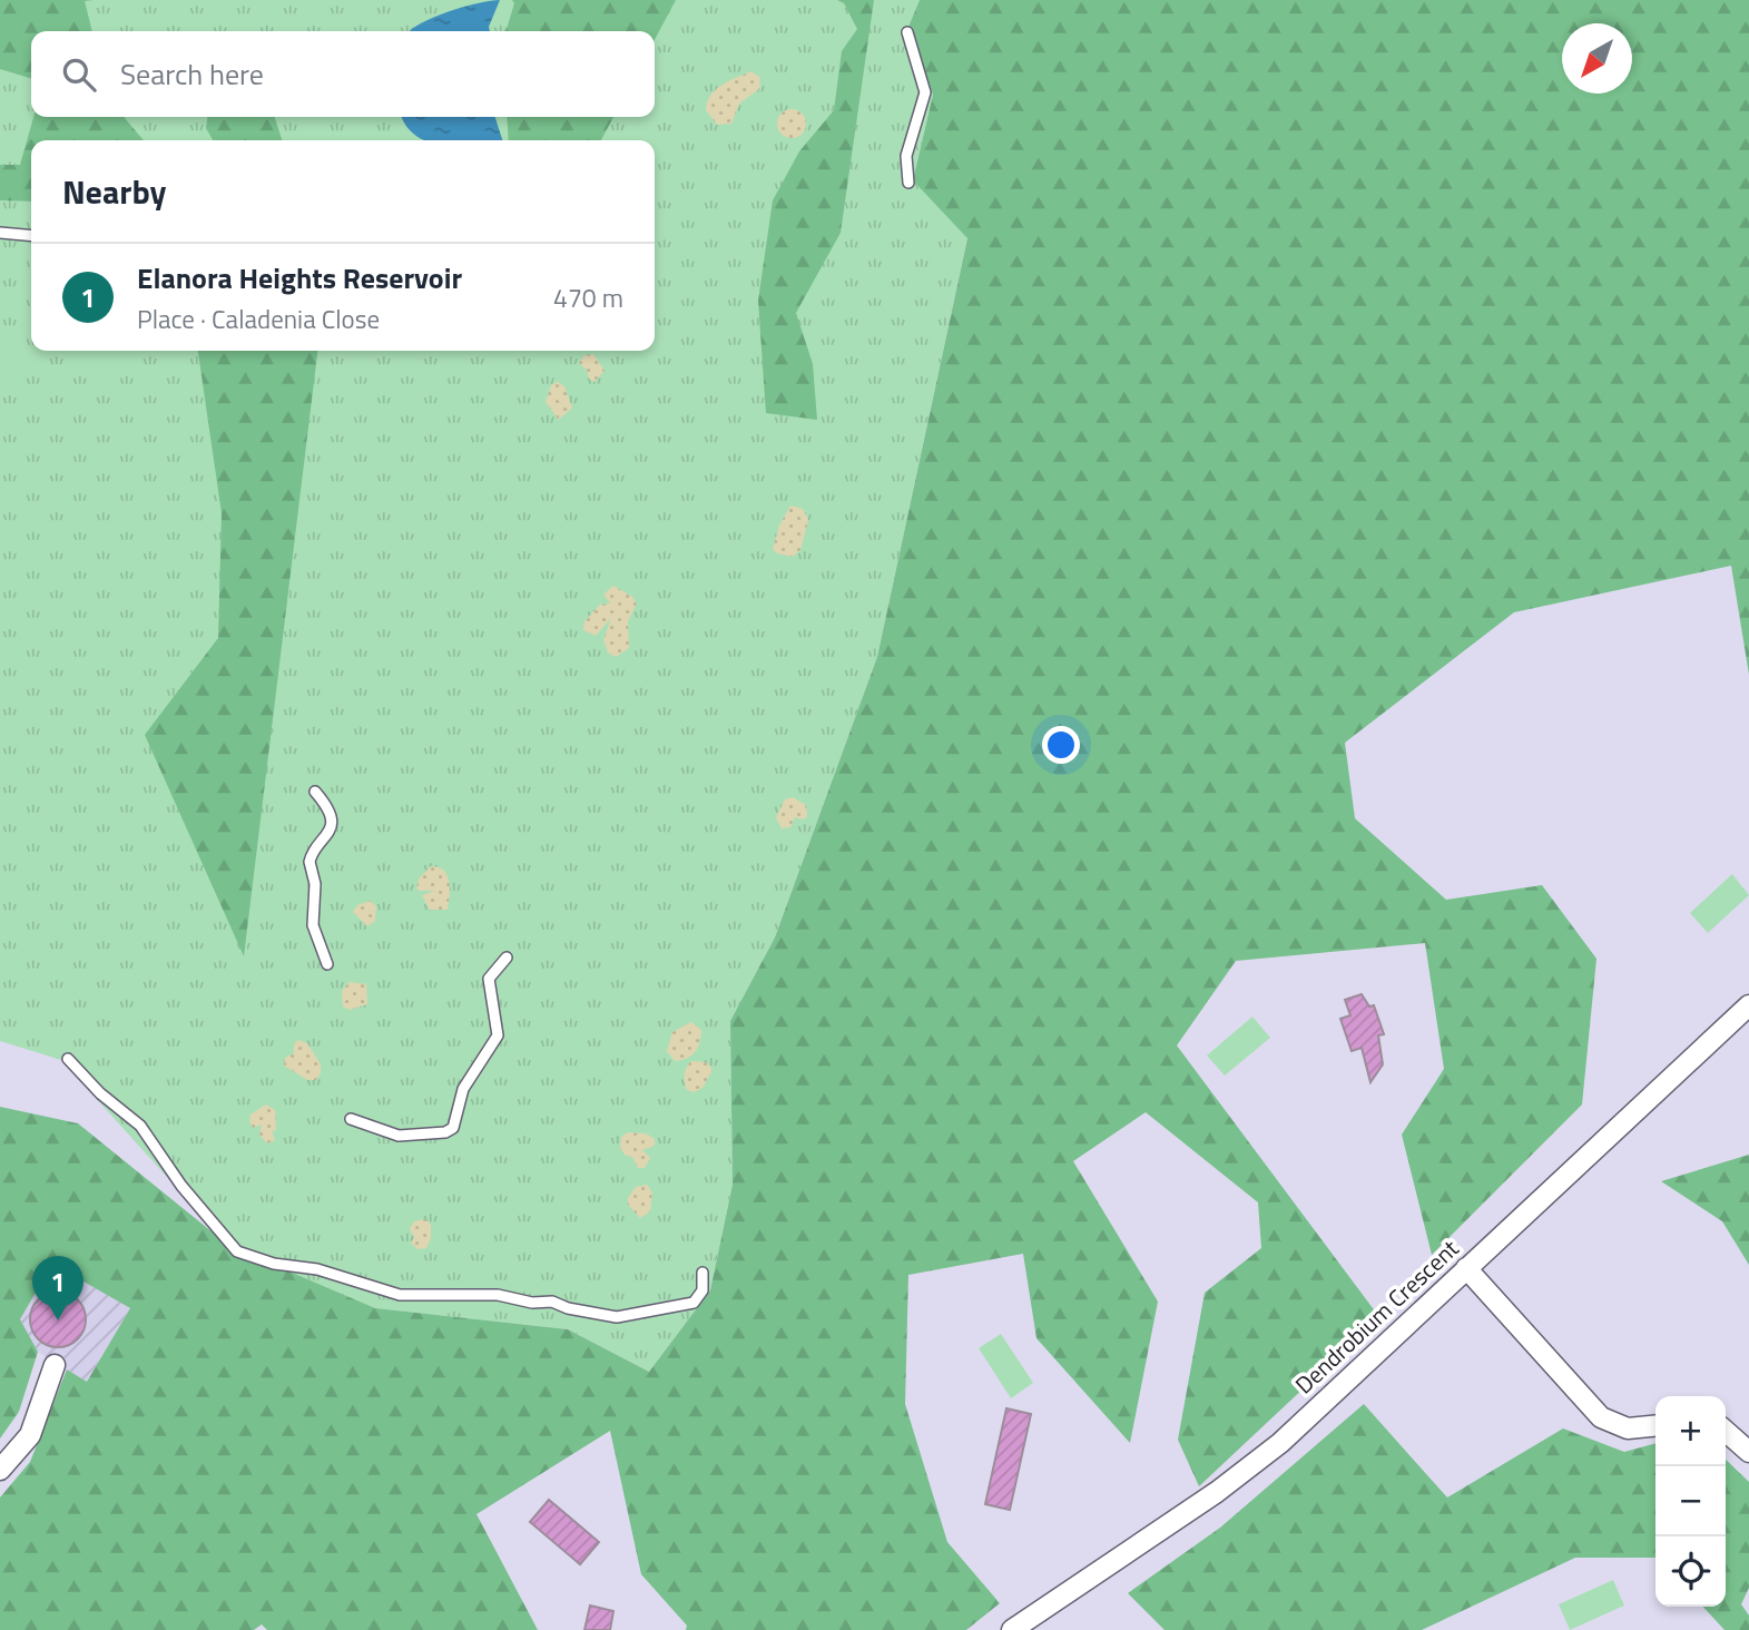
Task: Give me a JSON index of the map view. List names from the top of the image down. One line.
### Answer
{"streets":{"street":["Dendrobium Crescent"]},"north":"bottom left","page":{"search":"Search here","heading":"Nearby","list":[{"mark":"1","name":"Elanora Heights Reservoir","note":"Place · Caladenia Close","value":"470 m"}],"pins":"1","map_buttons":["+","−"]}}
